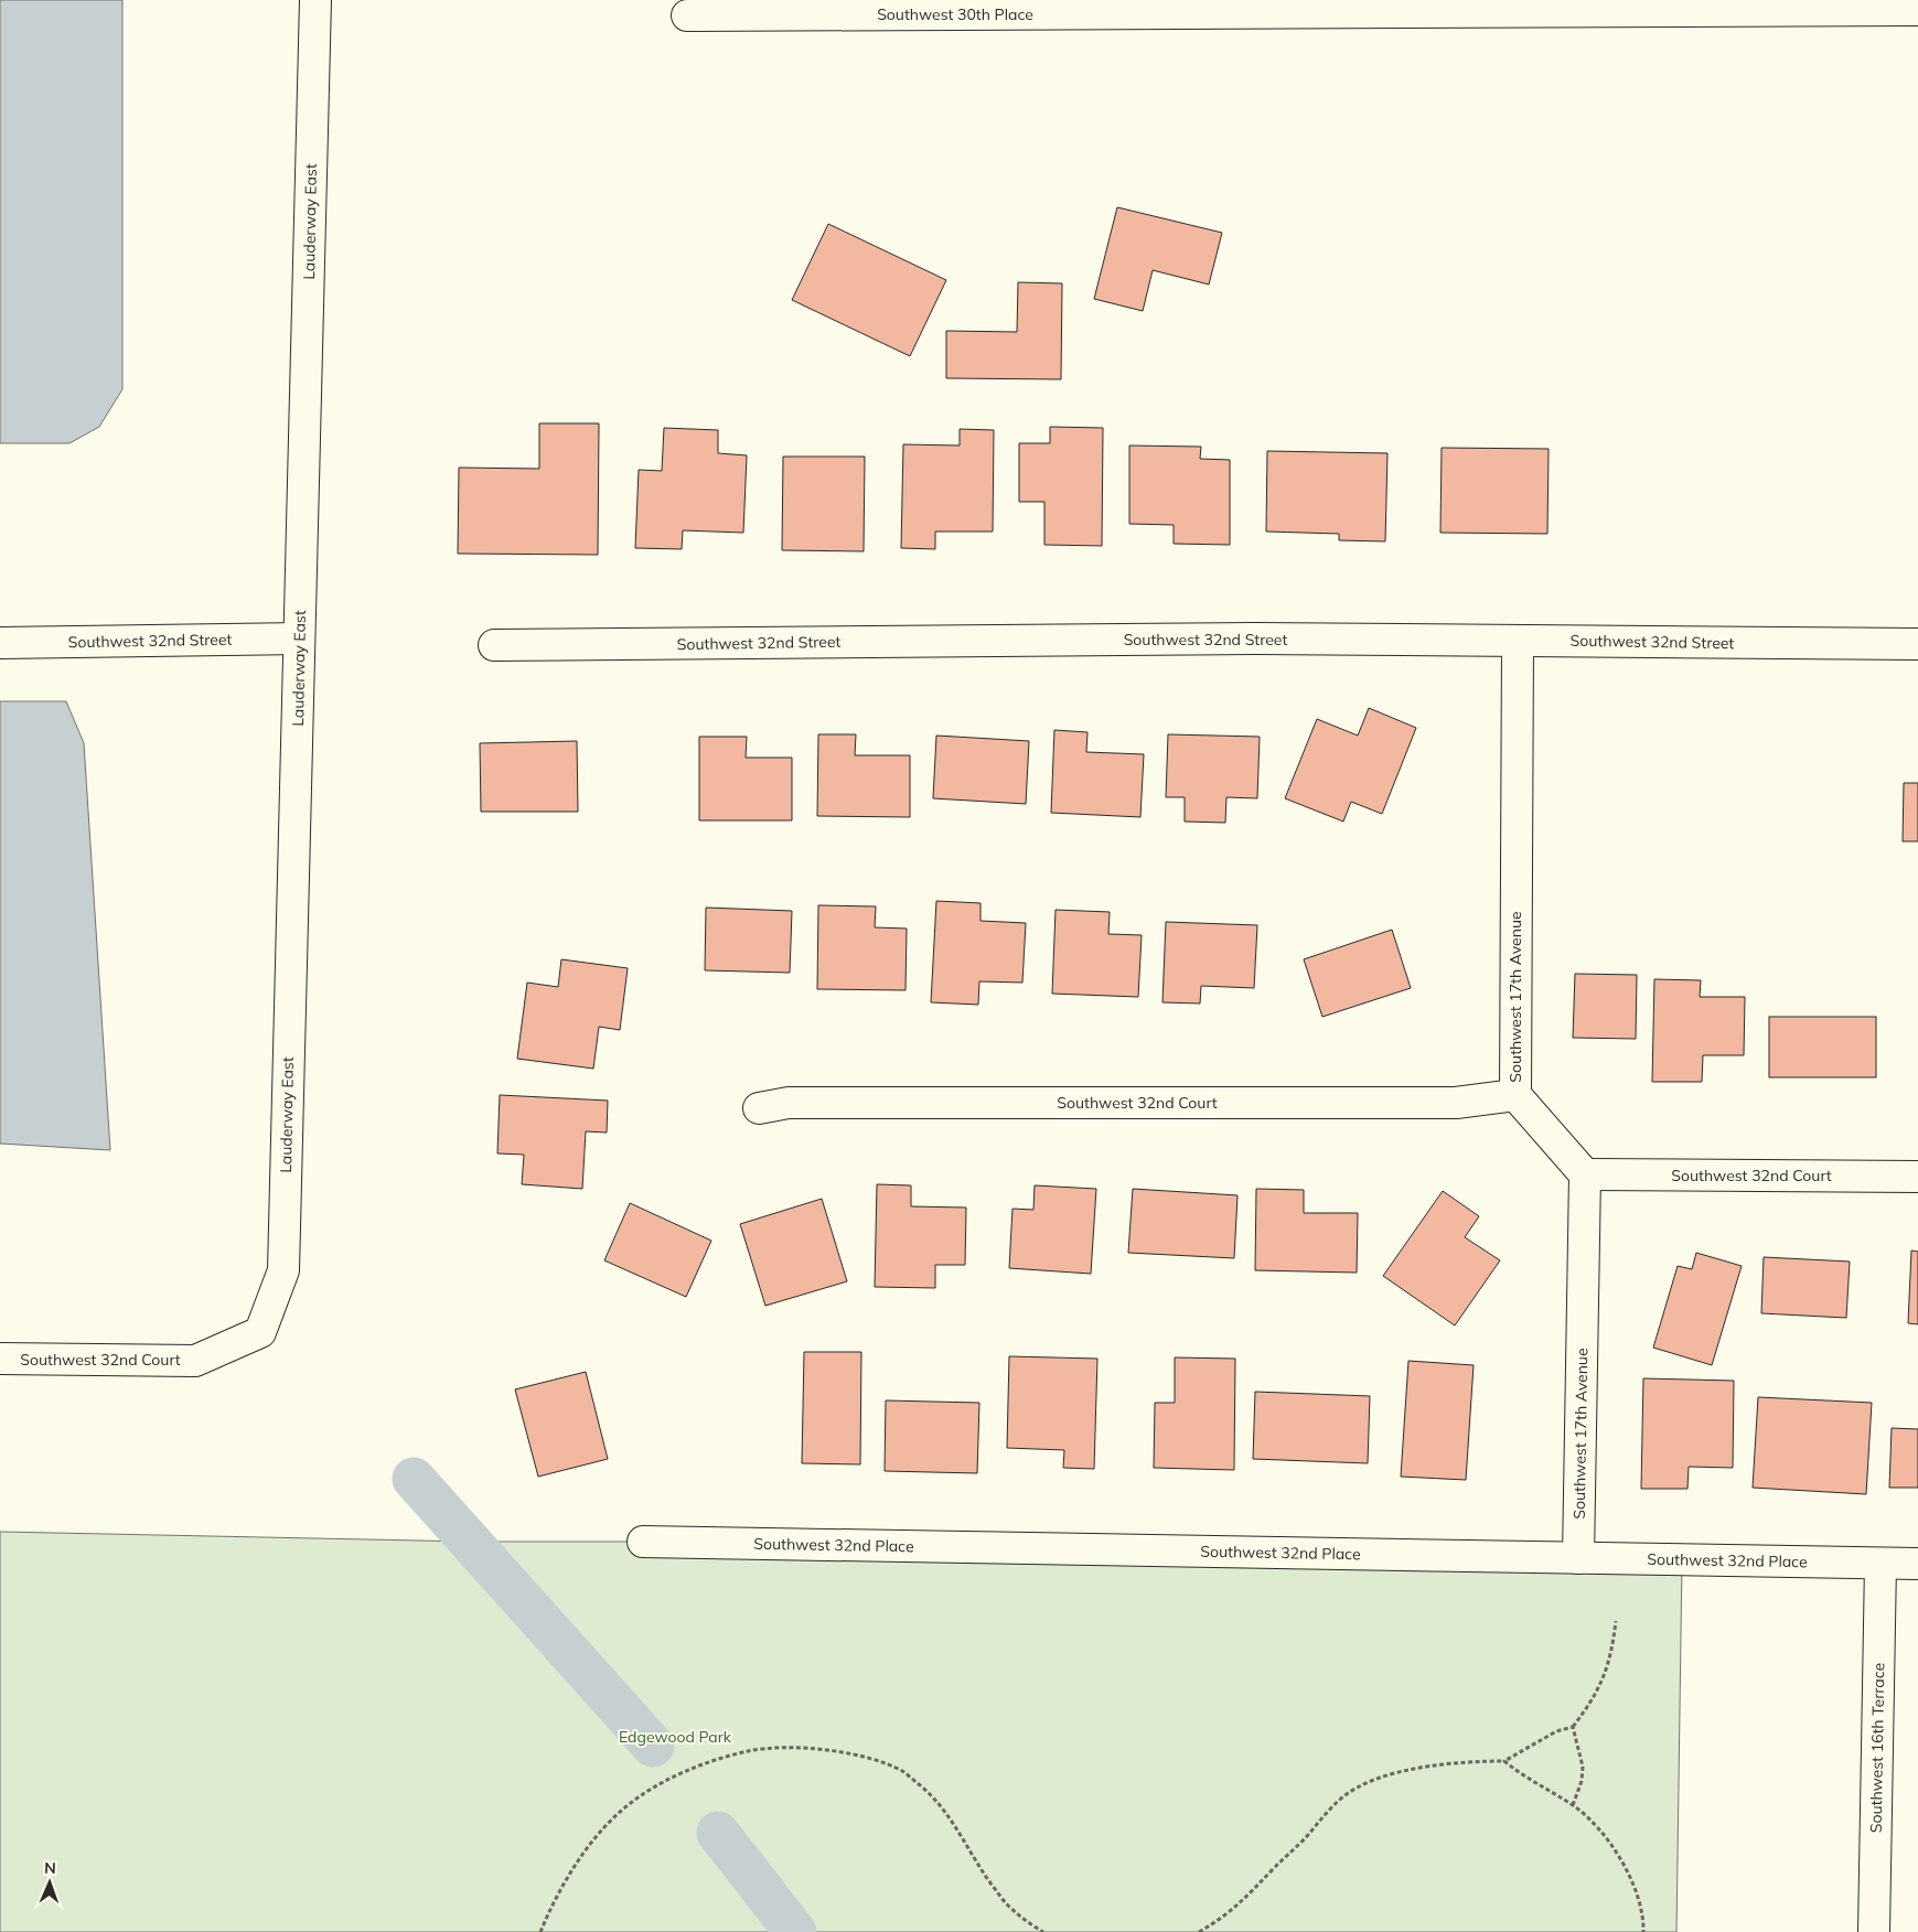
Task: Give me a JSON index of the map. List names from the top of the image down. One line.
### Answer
{"streets":{"street":["Southwest 30th Place","Lauderway East","Southwest 32nd Street","Southwest 17th Avenue","Southwest 32nd Court","Southwest 32nd Place","Southwest 16th Terrace"]},"crossings":[["Lauderway East","Southwest 32nd Street"],["Lauderway East","Southwest 32nd Court"],["Southwest 32nd Street","Southwest 17th Avenue"],["Southwest 17th Avenue","Southwest 32nd Court"],["Southwest 17th Avenue","Southwest 32nd Place"],["Southwest 32nd Place","Southwest 16th Terrace"]],"parks":["Edgewood Park"],"north":"top"}
